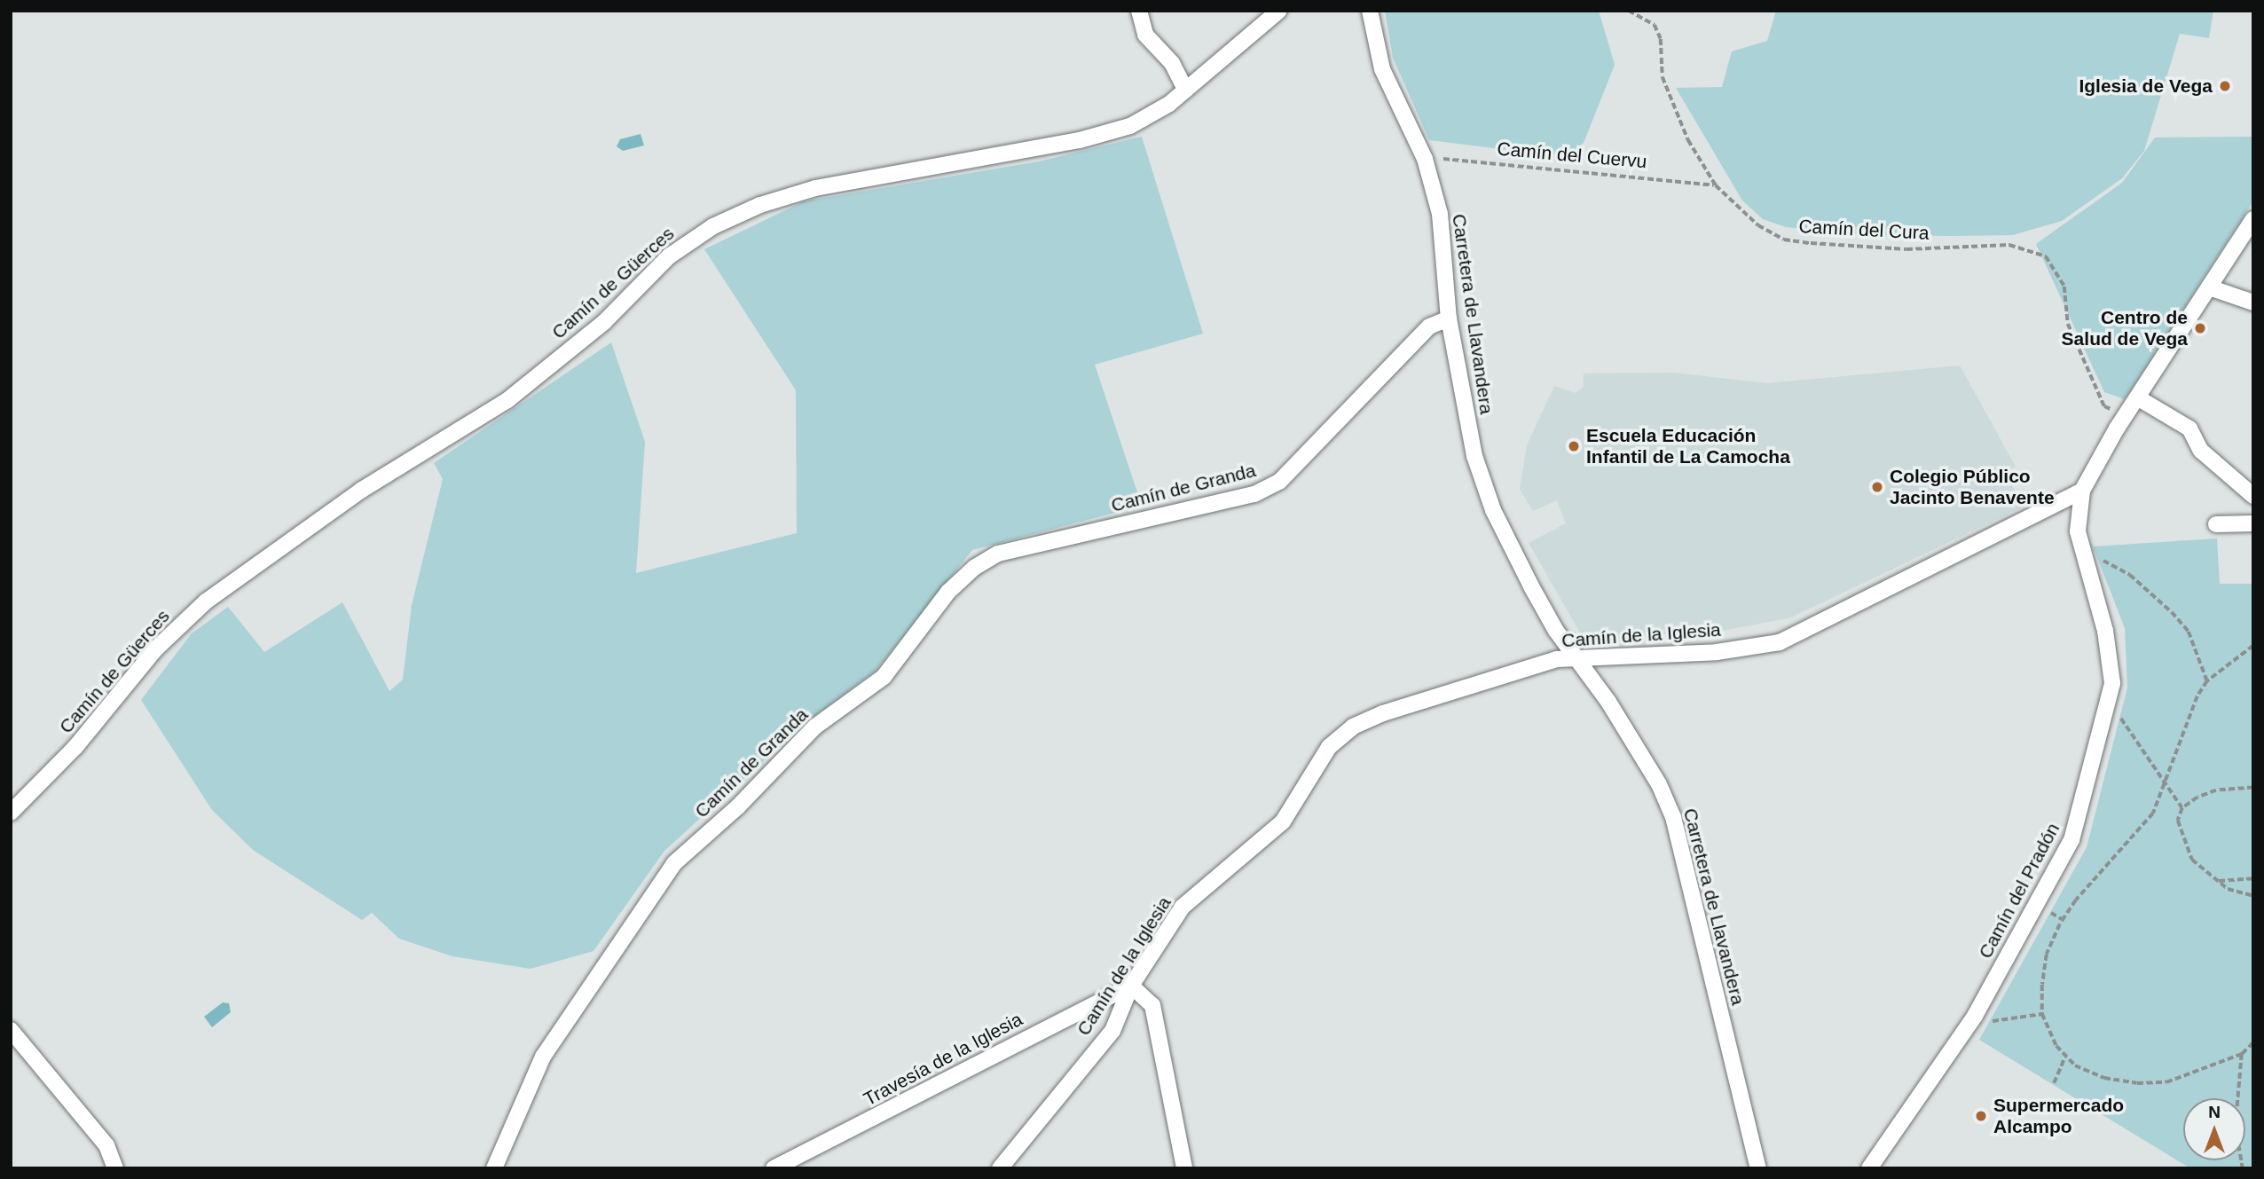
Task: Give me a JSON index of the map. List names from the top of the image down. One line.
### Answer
{"streets":{"street":["Camín de Güerces","Carretera de Llavandera","Camín de Granda","Camín de la Iglesia","Camín del Pradón","Travesía de la Iglesia"],"path":["Camín del Cuervu","Camín del Cura"]},"crossings":[["Camín del Cuervu","Camín del Cura"],["Camín del Cuervu","Carretera de Llavandera"],["Carretera de Llavandera","Camín de Granda"],["Carretera de Llavandera","Camín de la Iglesia"],["Camín de la Iglesia","Camín del Pradón"],["Camín de la Iglesia","Travesía de la Iglesia"]],"places":["Iglesia de Vega","Centro de Salud de Vega","Escuela Educación Infantil de La Camocha","Colegio Público Jacinto Benavente","Supermercado Alcampo"],"north":"top"}
